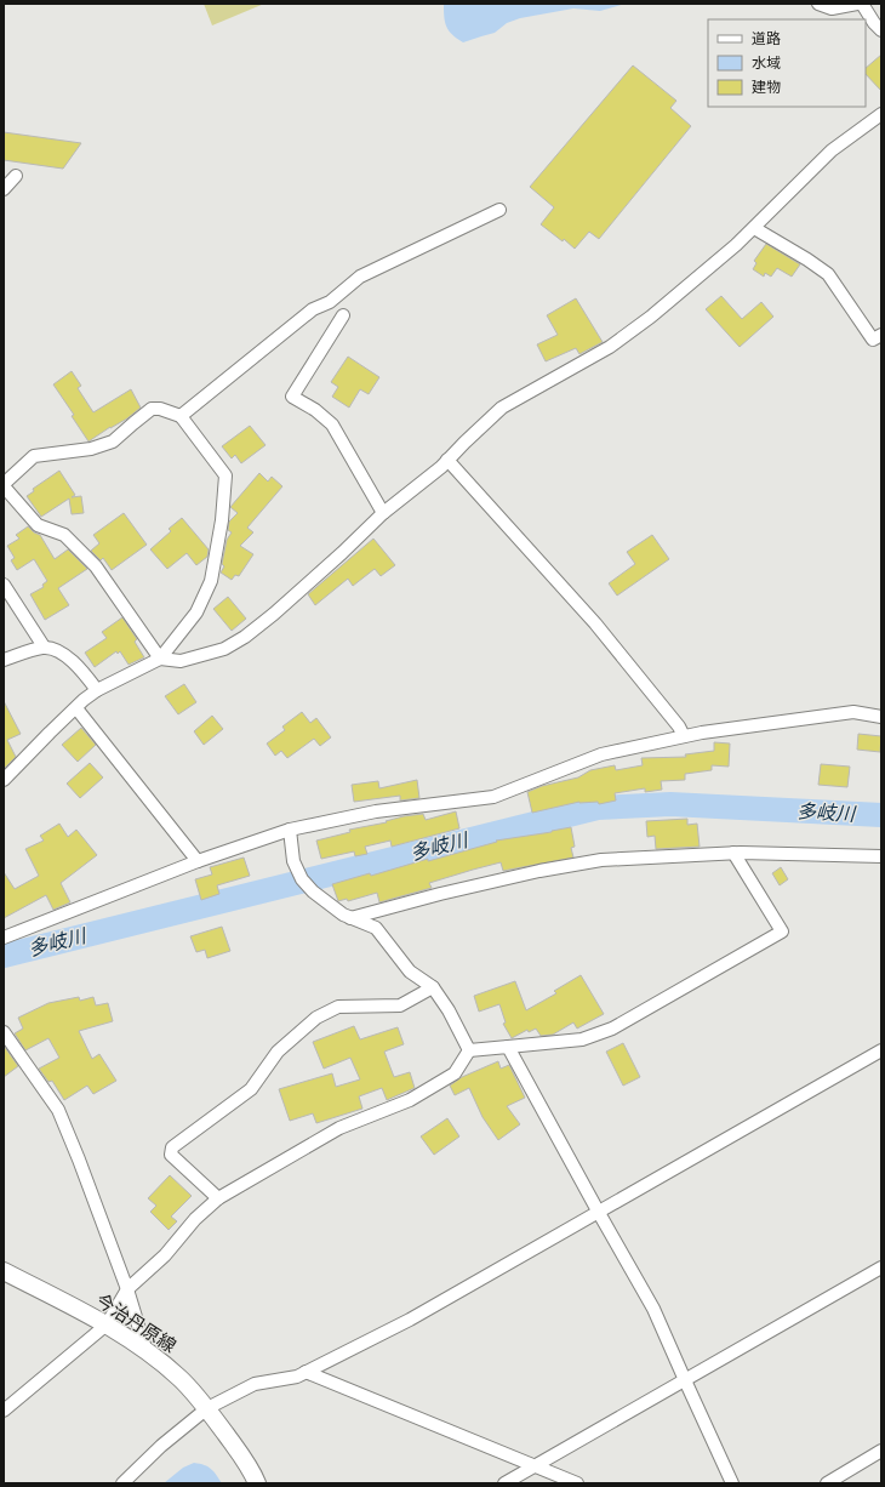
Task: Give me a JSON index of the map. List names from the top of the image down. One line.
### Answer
{"streets":{"main road":["今治丹原線"]},"water":["多岐川"],"legend":["道路","水域","建物"]}
